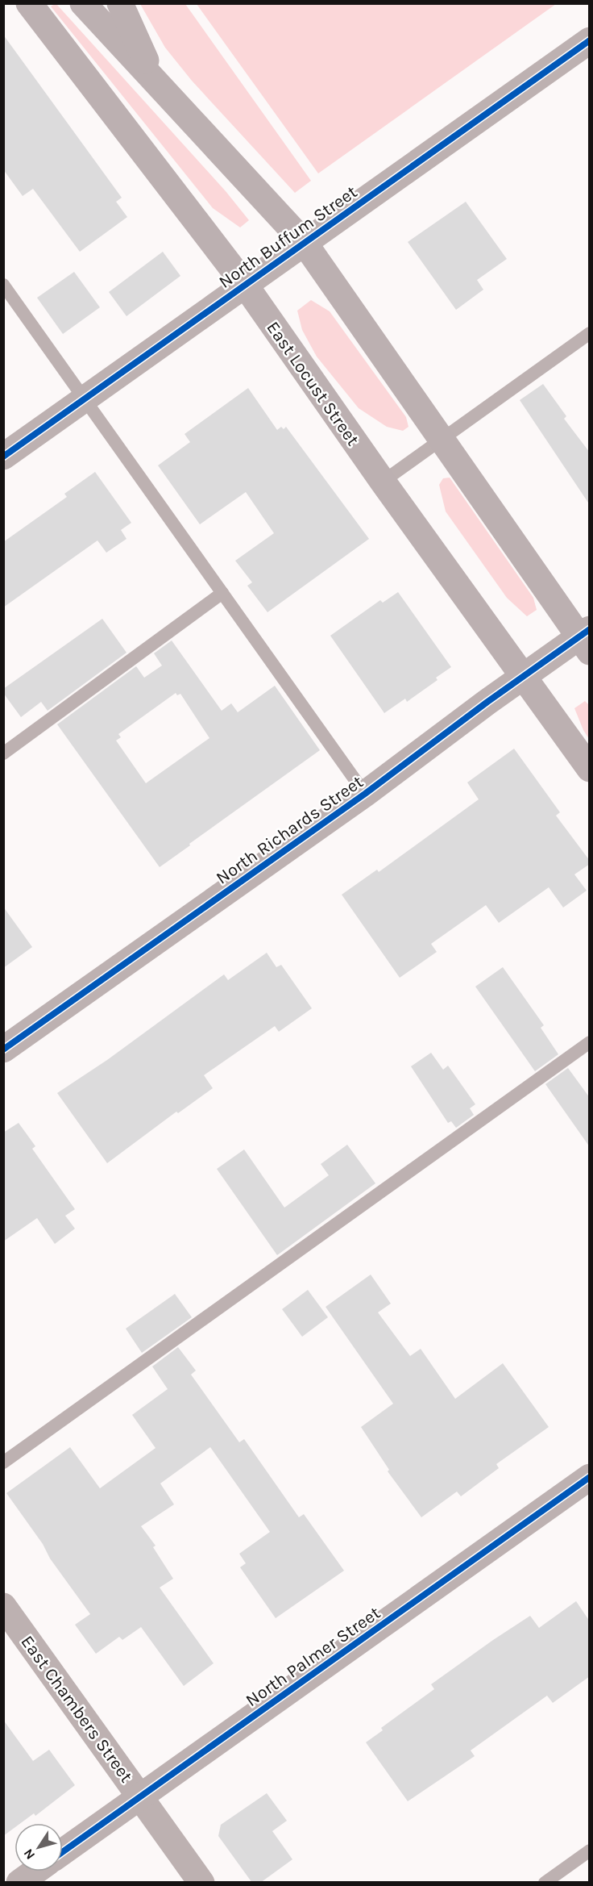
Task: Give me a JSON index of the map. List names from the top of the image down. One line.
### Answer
{"streets":{"main road":["East Locust Street"],"street":["North Buffum Street","North Richards Street","North Palmer Street","East Chambers Street"]},"crossings":[["North Buffum Street","East Locust Street"],["East Locust Street","North Richards Street"],["North Palmer Street","East Chambers Street"]],"north":"bottom left"}
